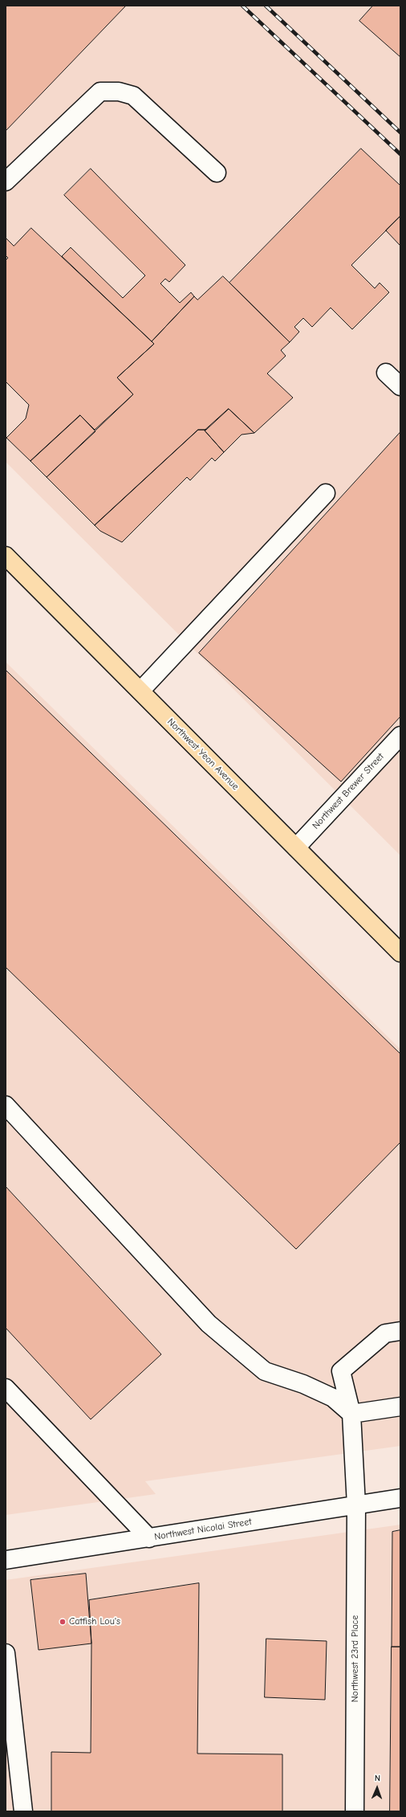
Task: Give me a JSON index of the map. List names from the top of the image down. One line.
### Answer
{"streets":{"highway":["Northwest Yeon Avenue"],"street":["Northwest Brewer Street","Northwest Nicolai Street","Northwest 23rd Place"]},"crossings":[["Northwest Yeon Avenue","Northwest Brewer Street"],["Northwest Nicolai Street","Northwest 23rd Place"]],"places":["Catfish Lou's"],"north":"top"}
